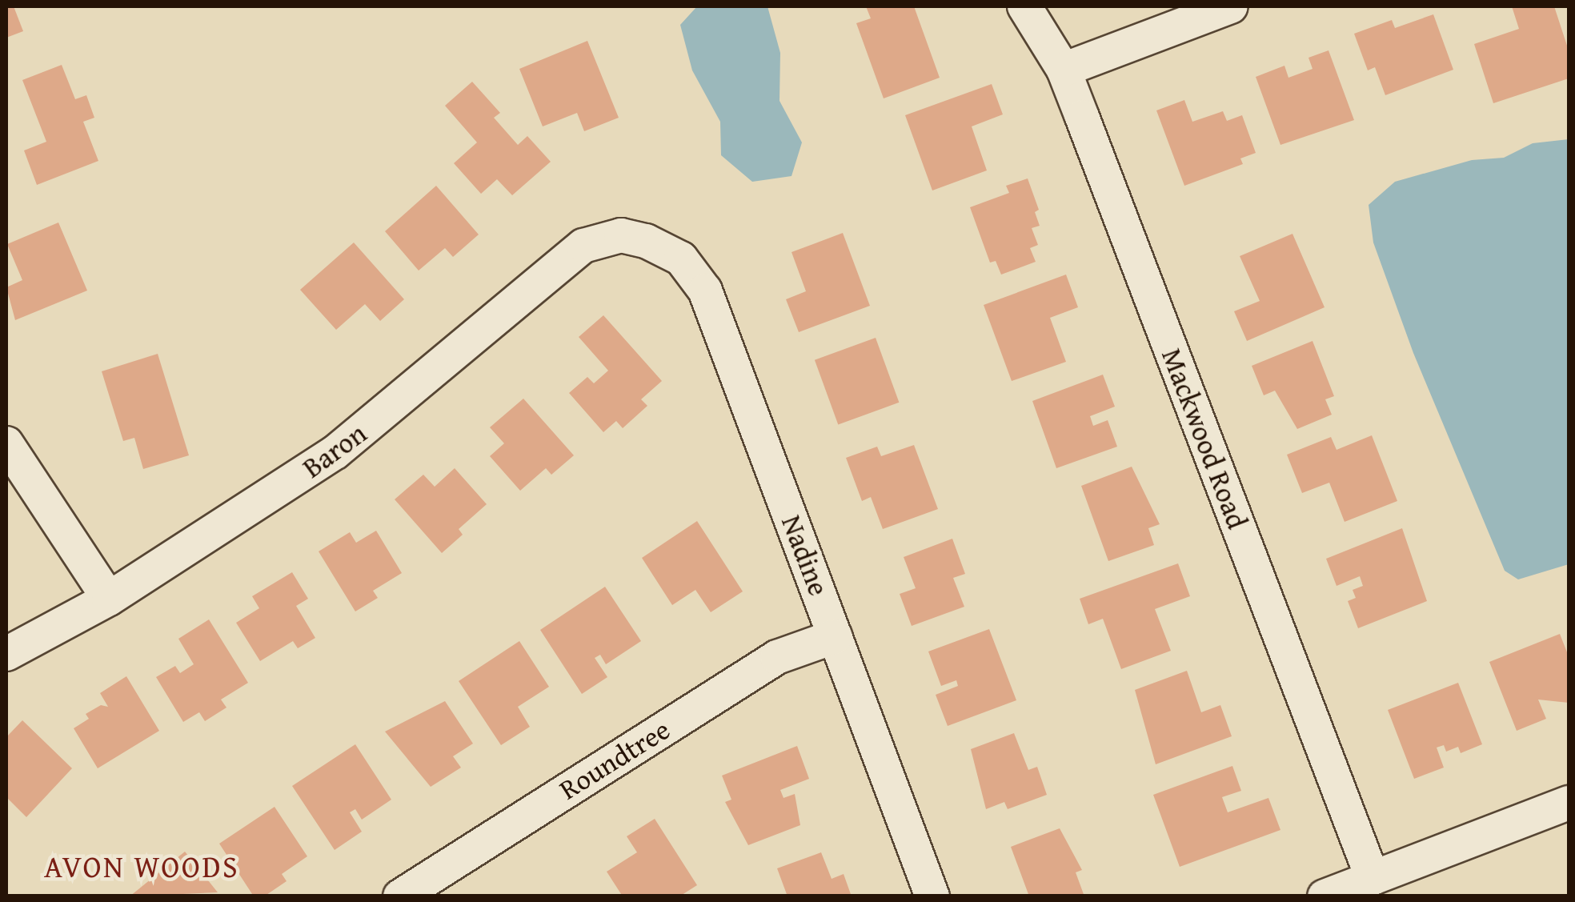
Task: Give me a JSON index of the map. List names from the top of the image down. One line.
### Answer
{"streets":{"street":["Mackwood Road","Baron","Nadine","Roundtree"]},"crossings":[["Baron","Nadine"],["Nadine","Roundtree"]],"districts":["AVON WOODS"]}
